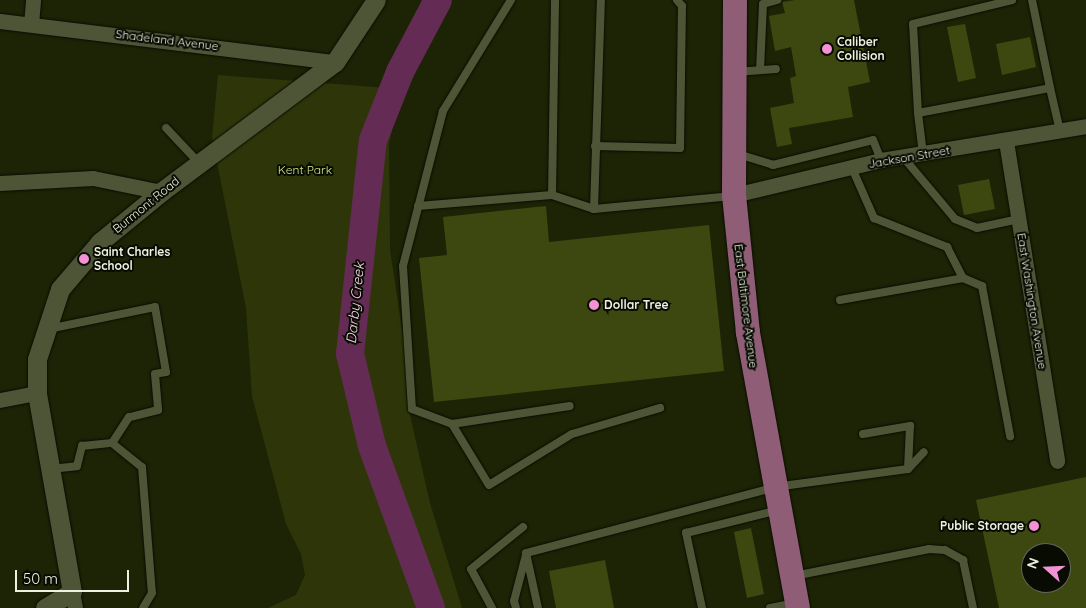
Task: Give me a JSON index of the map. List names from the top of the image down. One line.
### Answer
{"streets":{"main road":["East Baltimore Avenue"],"street":["Shadeland Avenue","Jackson Street","Burmont Road","East Washington Avenue"]},"crossings":[["Shadeland Avenue","Burmont Road"],["Jackson Street","East Washington Avenue"],["Jackson Street","East Baltimore Avenue"]],"water":["Darby Creek"],"parks":["Kent Park"],"places":["Caliber Collision","Saint Charles School","Dollar Tree","Public Storage"],"scale_bar":"50 m","north":"left"}
